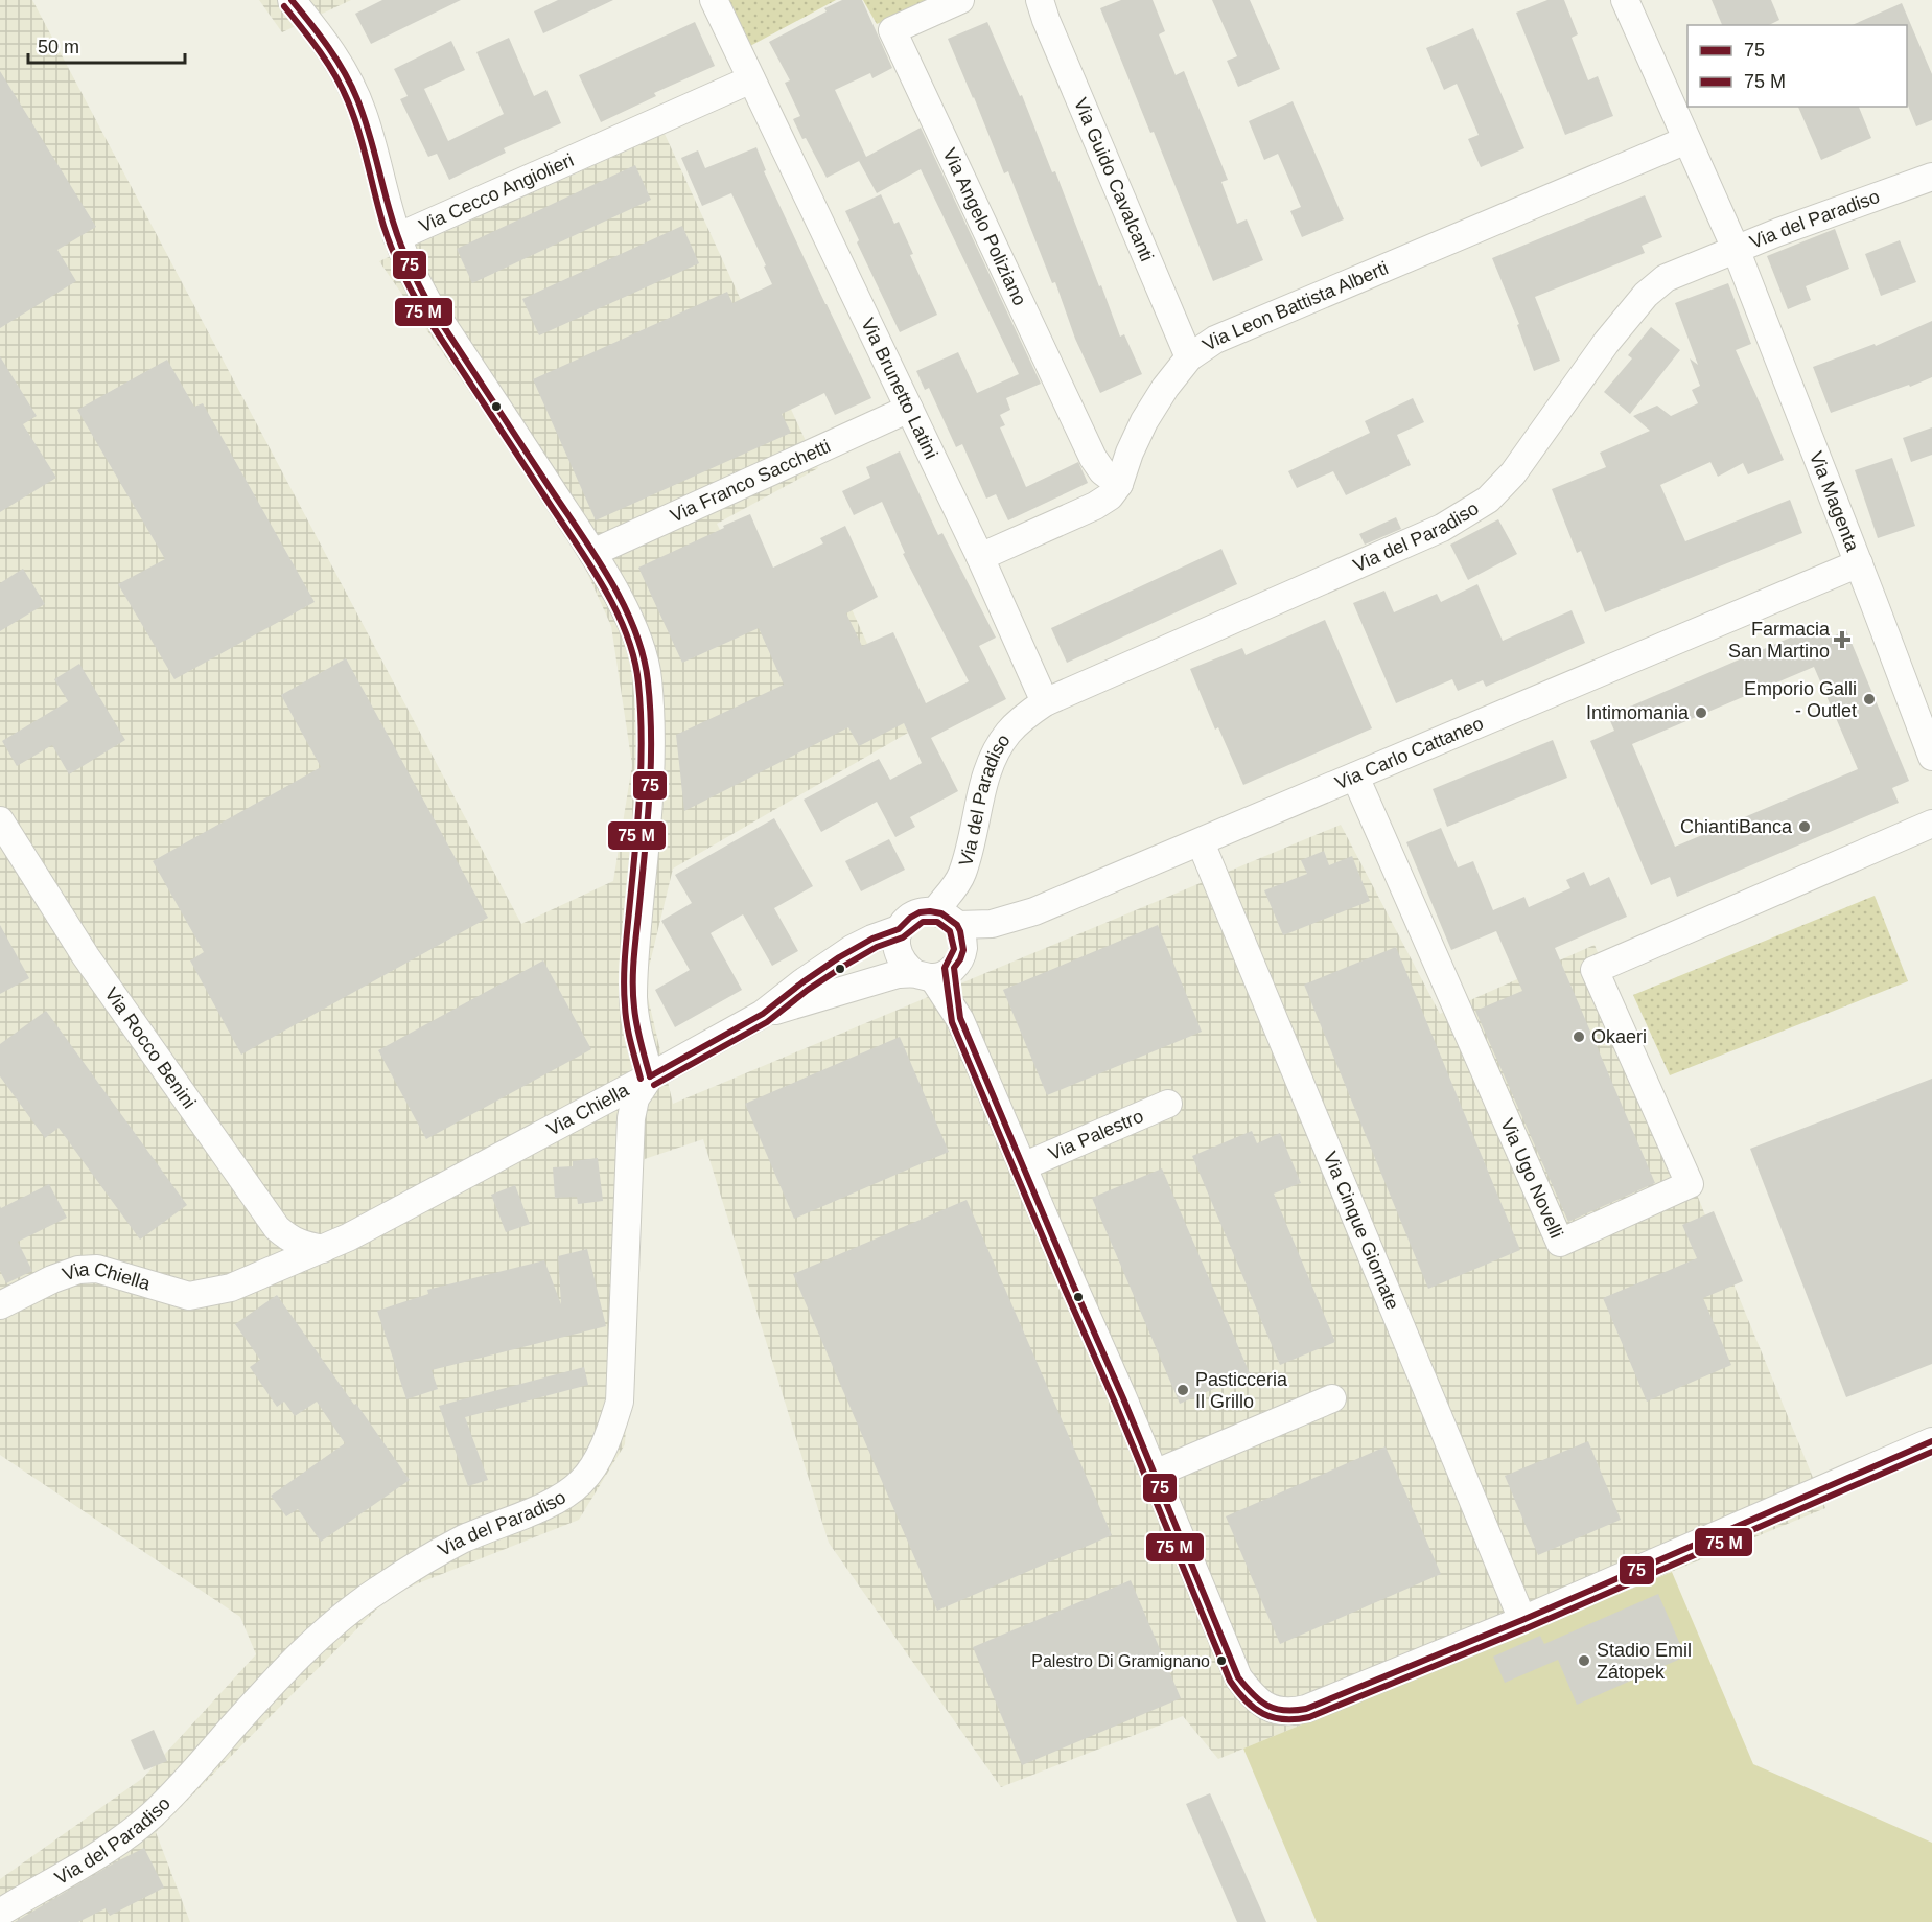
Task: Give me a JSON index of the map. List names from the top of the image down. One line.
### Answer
{"streets":{"street":["Via Guido Cavalcanti","Via Cecco Angiolieri","Via del Paradiso","Via Angelo Poliziano","Via Leon Battista Alberti","Via Brunetto Latini","Via Franco Sacchetti","Via Magenta","Via Carlo Cattaneo","Via Rocco Benini","Via Chiella","Via Palestro","Via Ugo Novelli","Via Cinque Giornate"]},"crossings":[["Via Guido Cavalcanti","Via Leon Battista Alberti"],["Via Cecco Angiolieri","Via Brunetto Latini"],["Via Cecco Angiolieri","Via Chiella"],["Via del Paradiso","Via Brunetto Latini"],["Via del Paradiso","Via Magenta"],["Via del Paradiso","Via Carlo Cattaneo"],["Via del Paradiso","Via Chiella"],["Via Angelo Poliziano","Via Leon Battista Alberti"],["Via Leon Battista Alberti","Via Brunetto Latini"],["Via Leon Battista Alberti","Via Magenta"],["Via Brunetto Latini","Via Franco Sacchetti"],["Via Franco Sacchetti","Via Chiella"],["Via Magenta","Via Carlo Cattaneo"],["Via Carlo Cattaneo","Via Ugo Novelli"],["Via Carlo Cattaneo","Via Cinque Giornate"],["Via Rocco Benini","Via Chiella"]],"places":{"health":["Farmacia San Martino"],"other":["Emporio Galli - Outlet","Intimomania","ChiantiBanca","Okaeri","Pasticceria Il Grillo","Palestro Di Gramignano","Stadio Emil Zátopek"]},"lines":["transit line 75"],"legend":["75","75 M"],"scale_bar":"50 m"}
